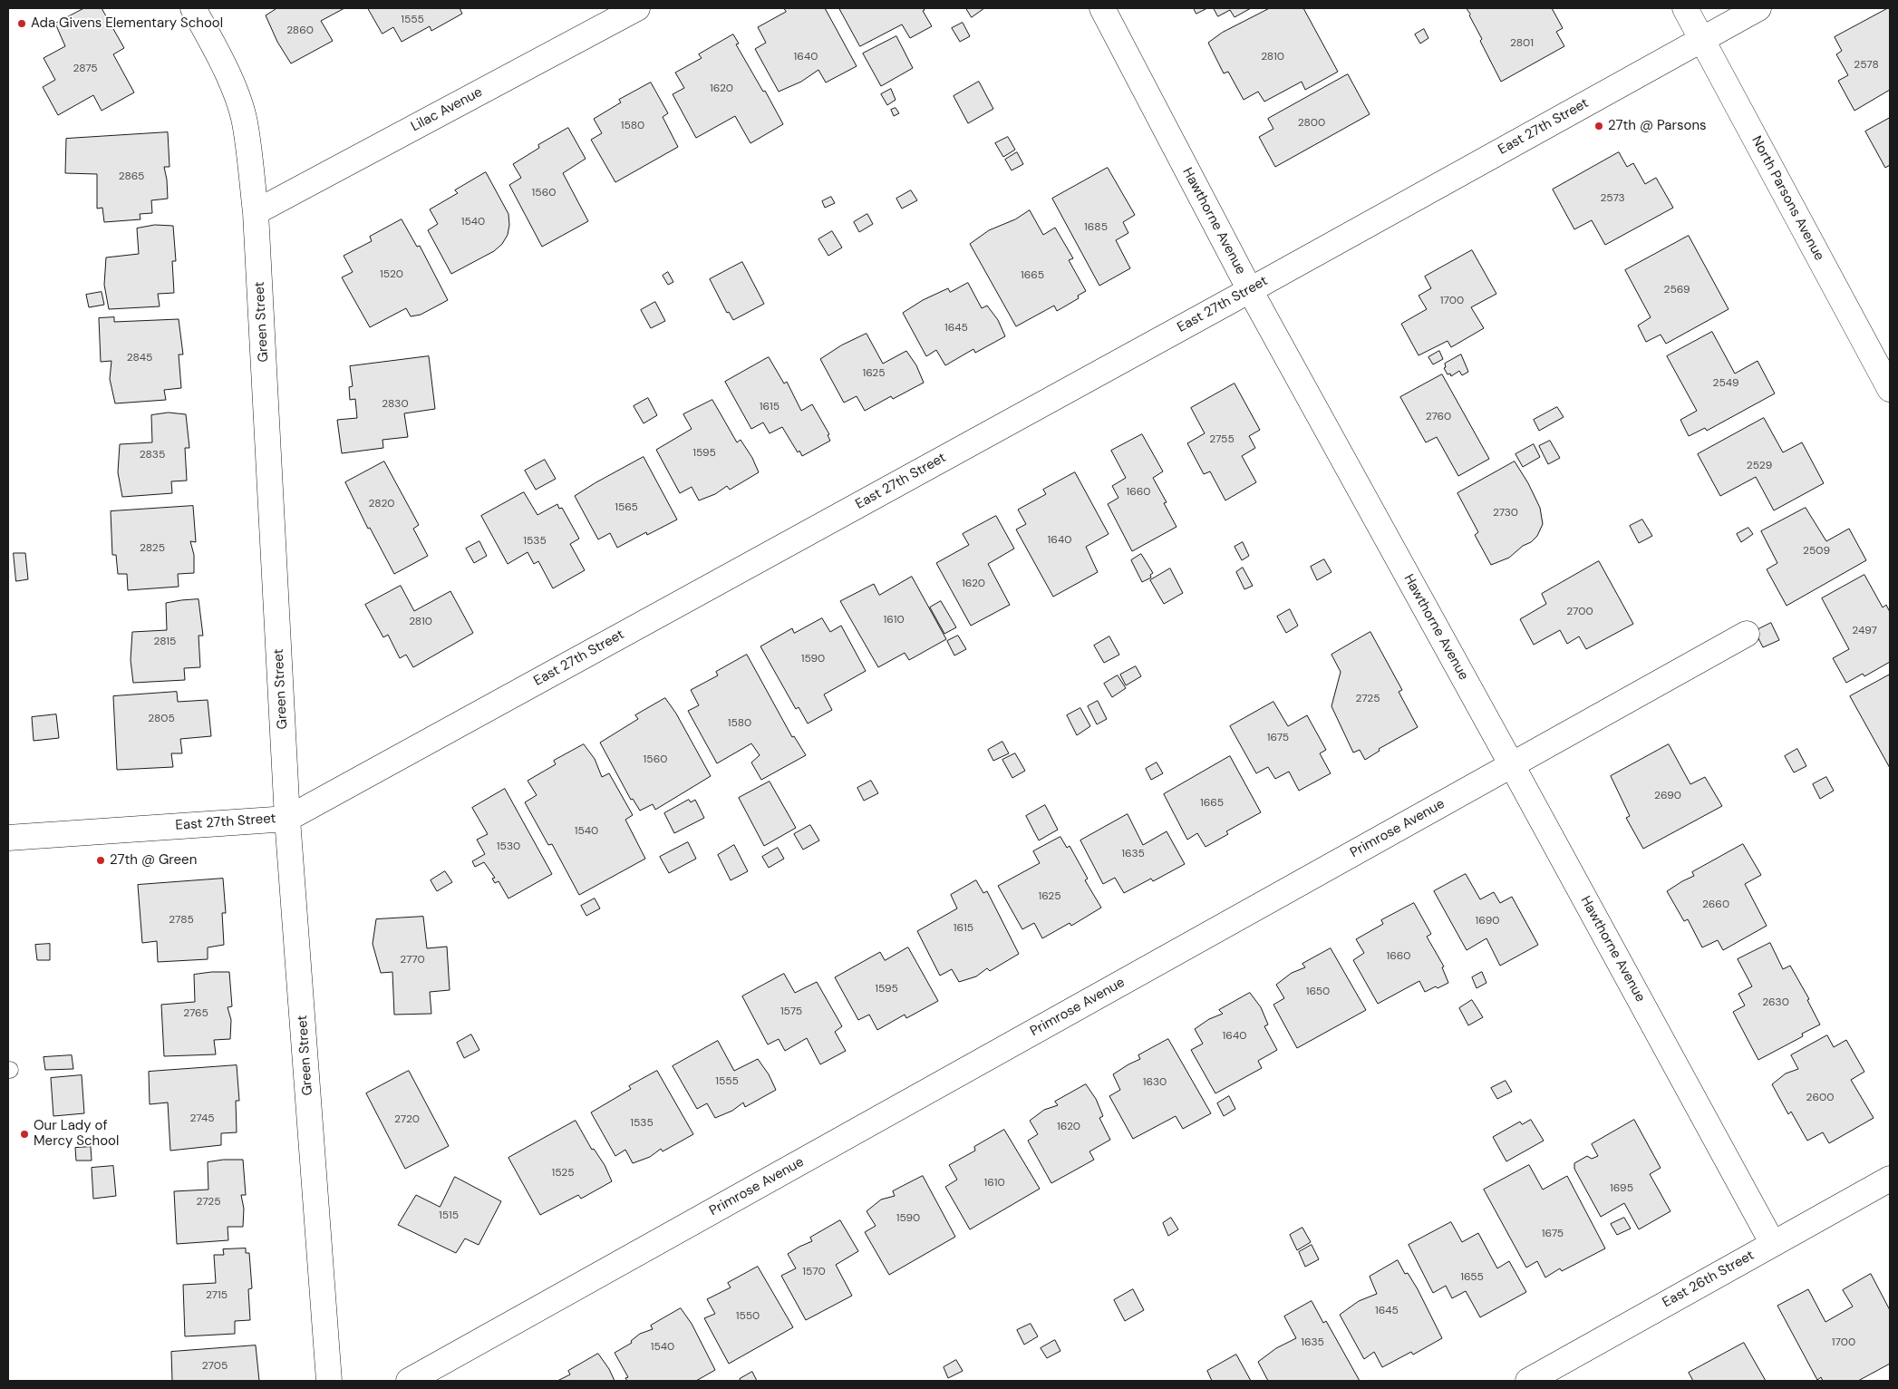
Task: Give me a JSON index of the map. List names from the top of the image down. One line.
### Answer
{"streets":{"street":["Lilac Avenue","East 27th Street","North Parsons Avenue","Hawthorne Avenue","Green Street","Primrose Avenue","East 26th Street"]},"crossings":[["Lilac Avenue","Green Street"],["East 27th Street","North Parsons Avenue"],["East 27th Street","Hawthorne Avenue"],["East 27th Street","Green Street"],["Hawthorne Avenue","Primrose Avenue"],["Hawthorne Avenue","East 26th Street"]],"places":["Ada Givens Elementary School","27th @ Parsons","27th @ Green","Our Lady of Mercy School"],"house_numbers":["1555","2860","2801","1640","2810","2578","2875","1620","2800","1580","2865","1560","2573","1540","1685","1520","1665","2569","1700","1645","2845","1625","2549","2830","1615","2760","2755","1595","2835","2529","1660","2820","1565","2730","1640","1535","2825","2509","1620","2700","1610","2810","2497","2815","1590","2725","2805","1580","1675","1560","2690","1665","1540","1530","1635","1625","2660","2785","1690","1615","1660","2770","1595","1650","2630","1575","2765","1640","1555","1630","2600","2745","2720","1535","1620","1525","1610","1695","2725","1515","1590","1675","1570","1655","2715","1645","1550","1635","1700","1540","2705"]}
